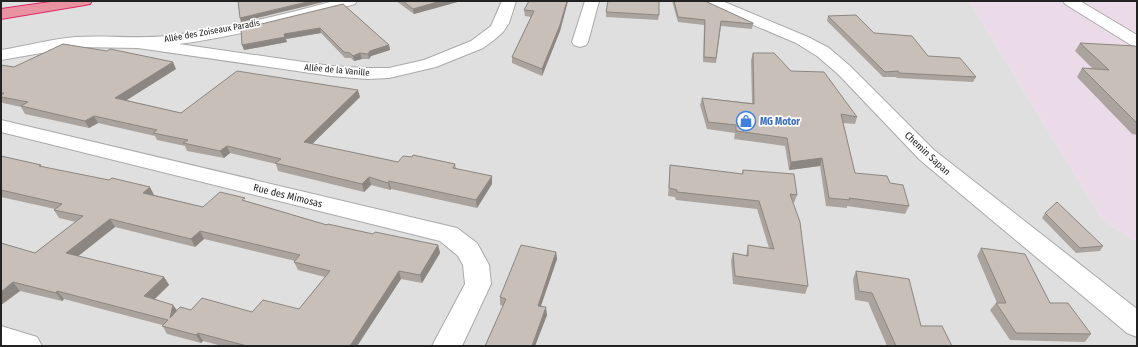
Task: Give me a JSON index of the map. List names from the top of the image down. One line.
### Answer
{"streets":{"street":["Allée des Zoiseaux Paradis","Allée de la Vanille","Chemin Sapan","Rue des Mimosas"]},"crossings":[["Allée des Zoiseaux Paradis","Allée de la Vanille"]],"places":{"shop":["MG Motor"]}}
